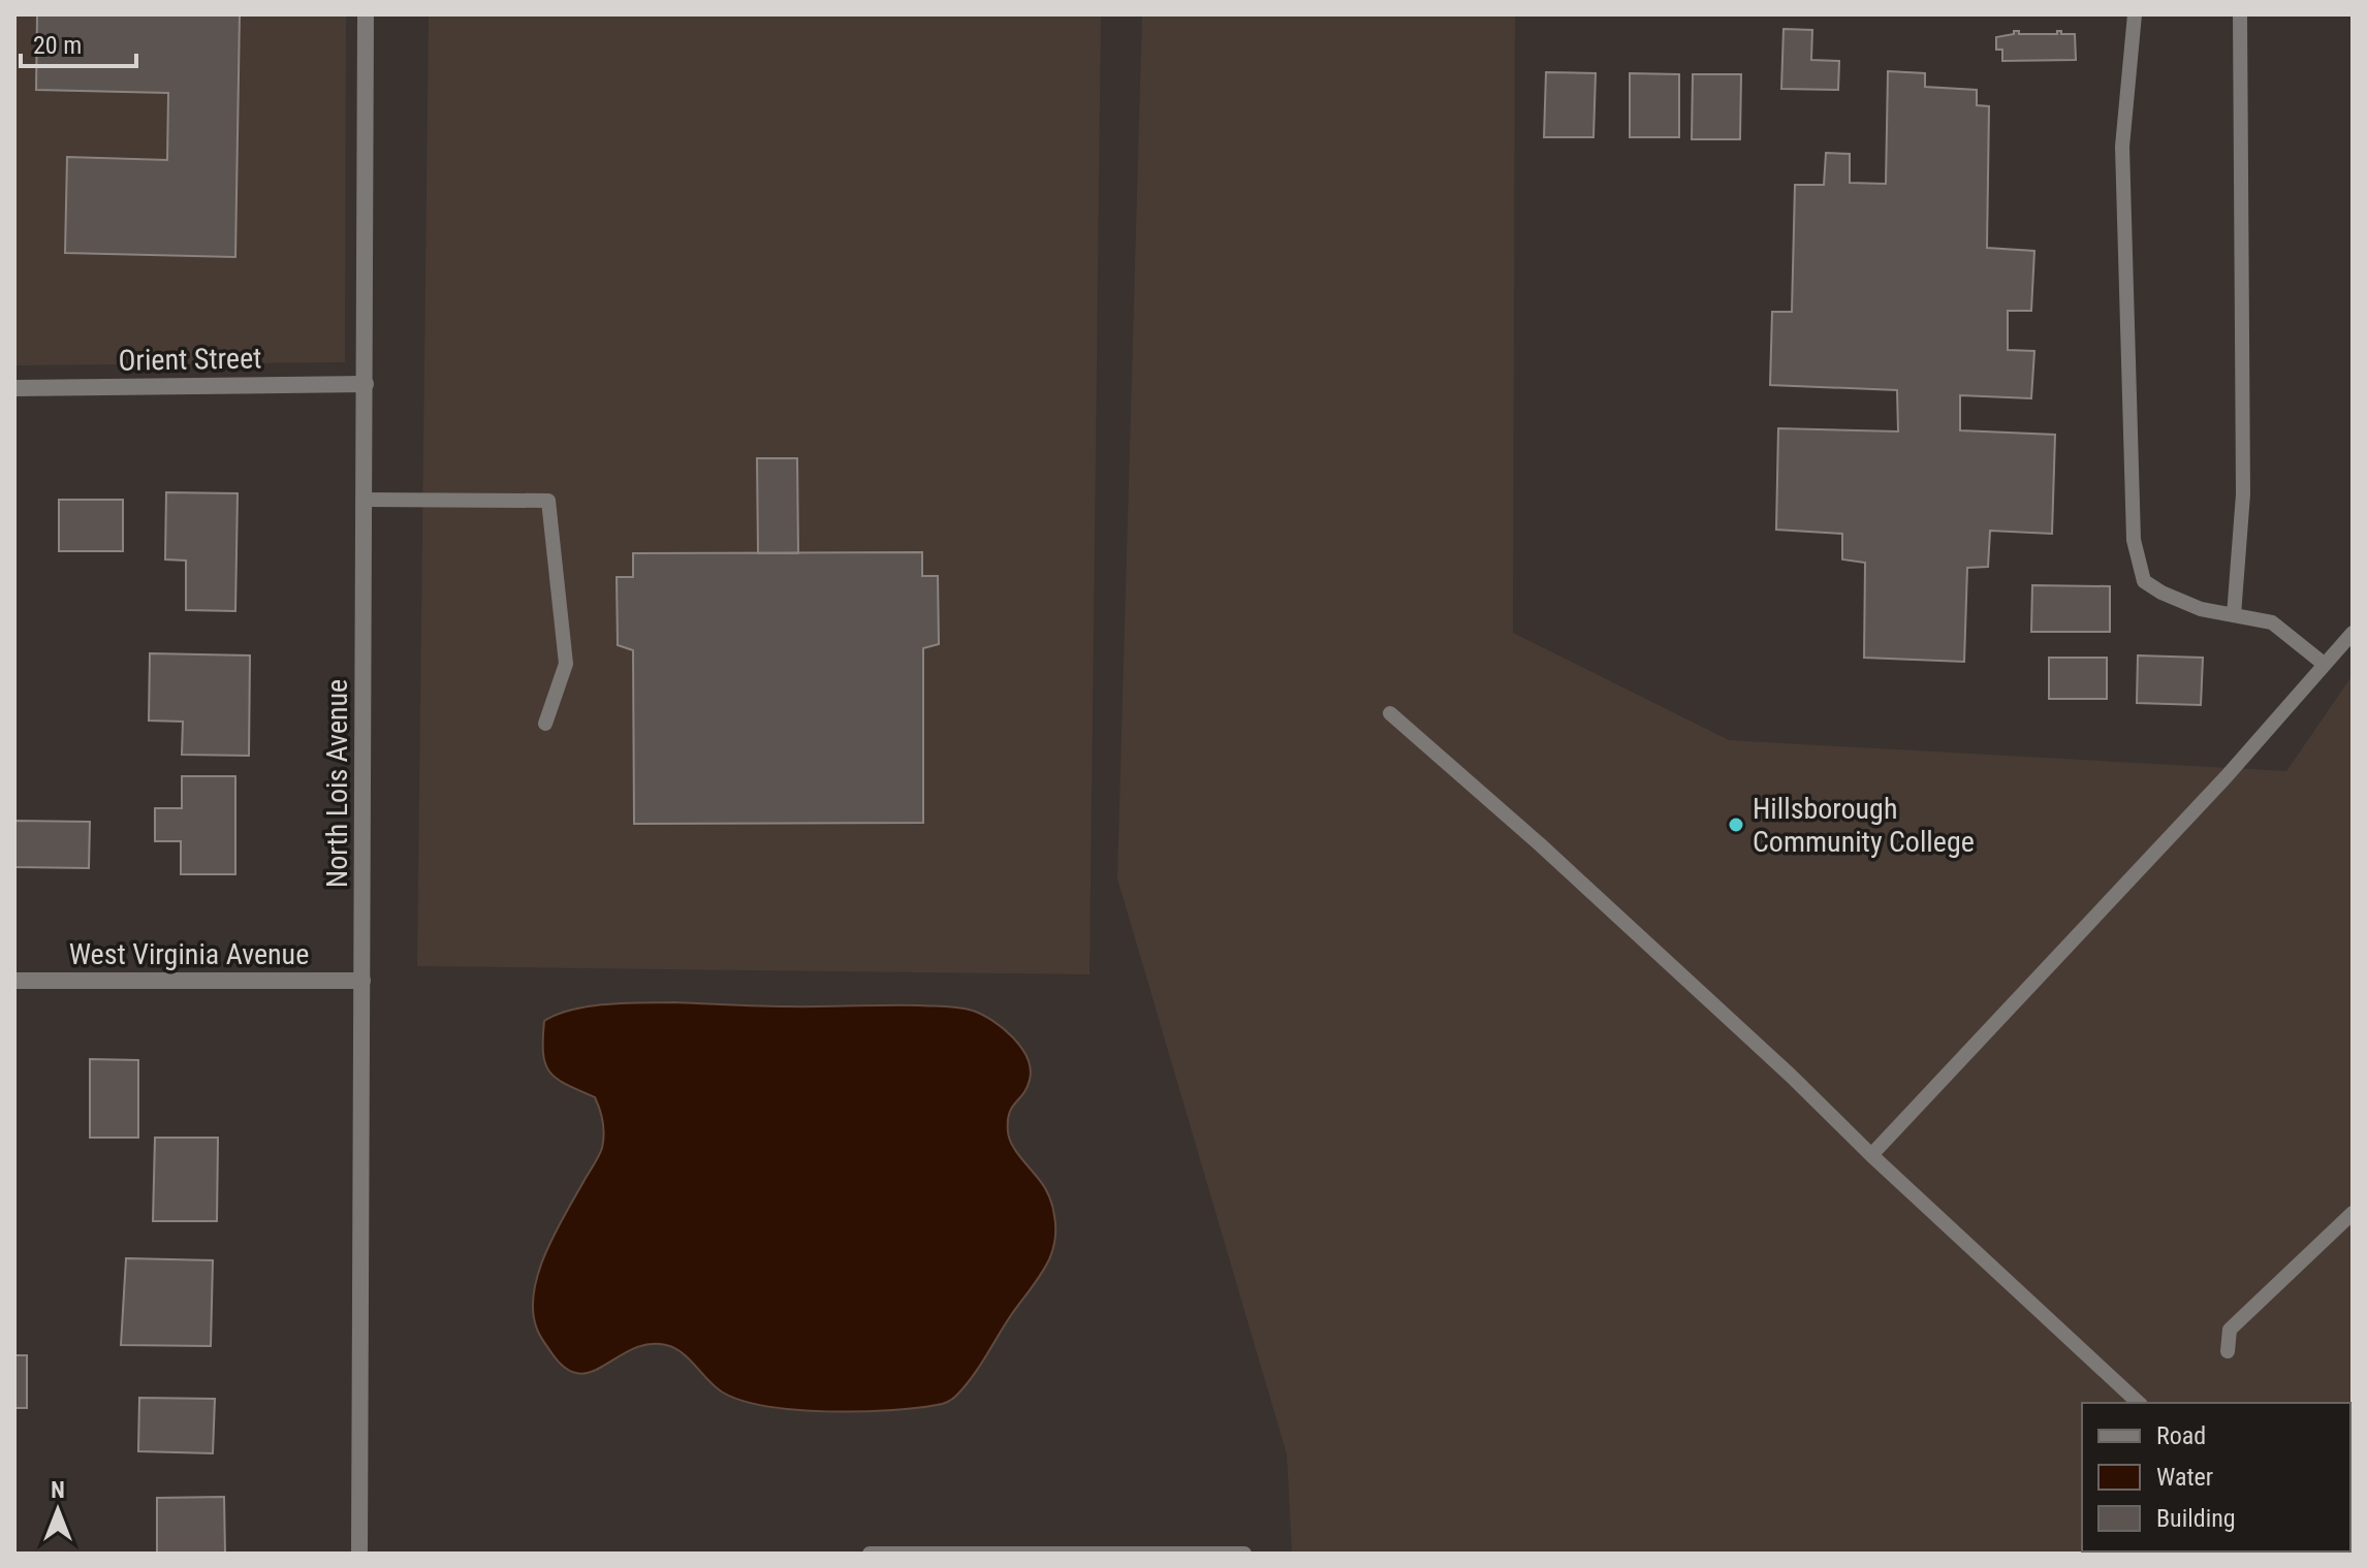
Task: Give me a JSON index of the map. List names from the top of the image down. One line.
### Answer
{"streets":{"street":["Orient Street","North Lois Avenue","West Virginia Avenue"]},"crossings":[["Orient Street","North Lois Avenue"],["North Lois Avenue","West Virginia Avenue"]],"places":["Hillsborough Community College"],"legend":["Road","Water","Building"],"scale_bar":"20 m","north":"top"}
